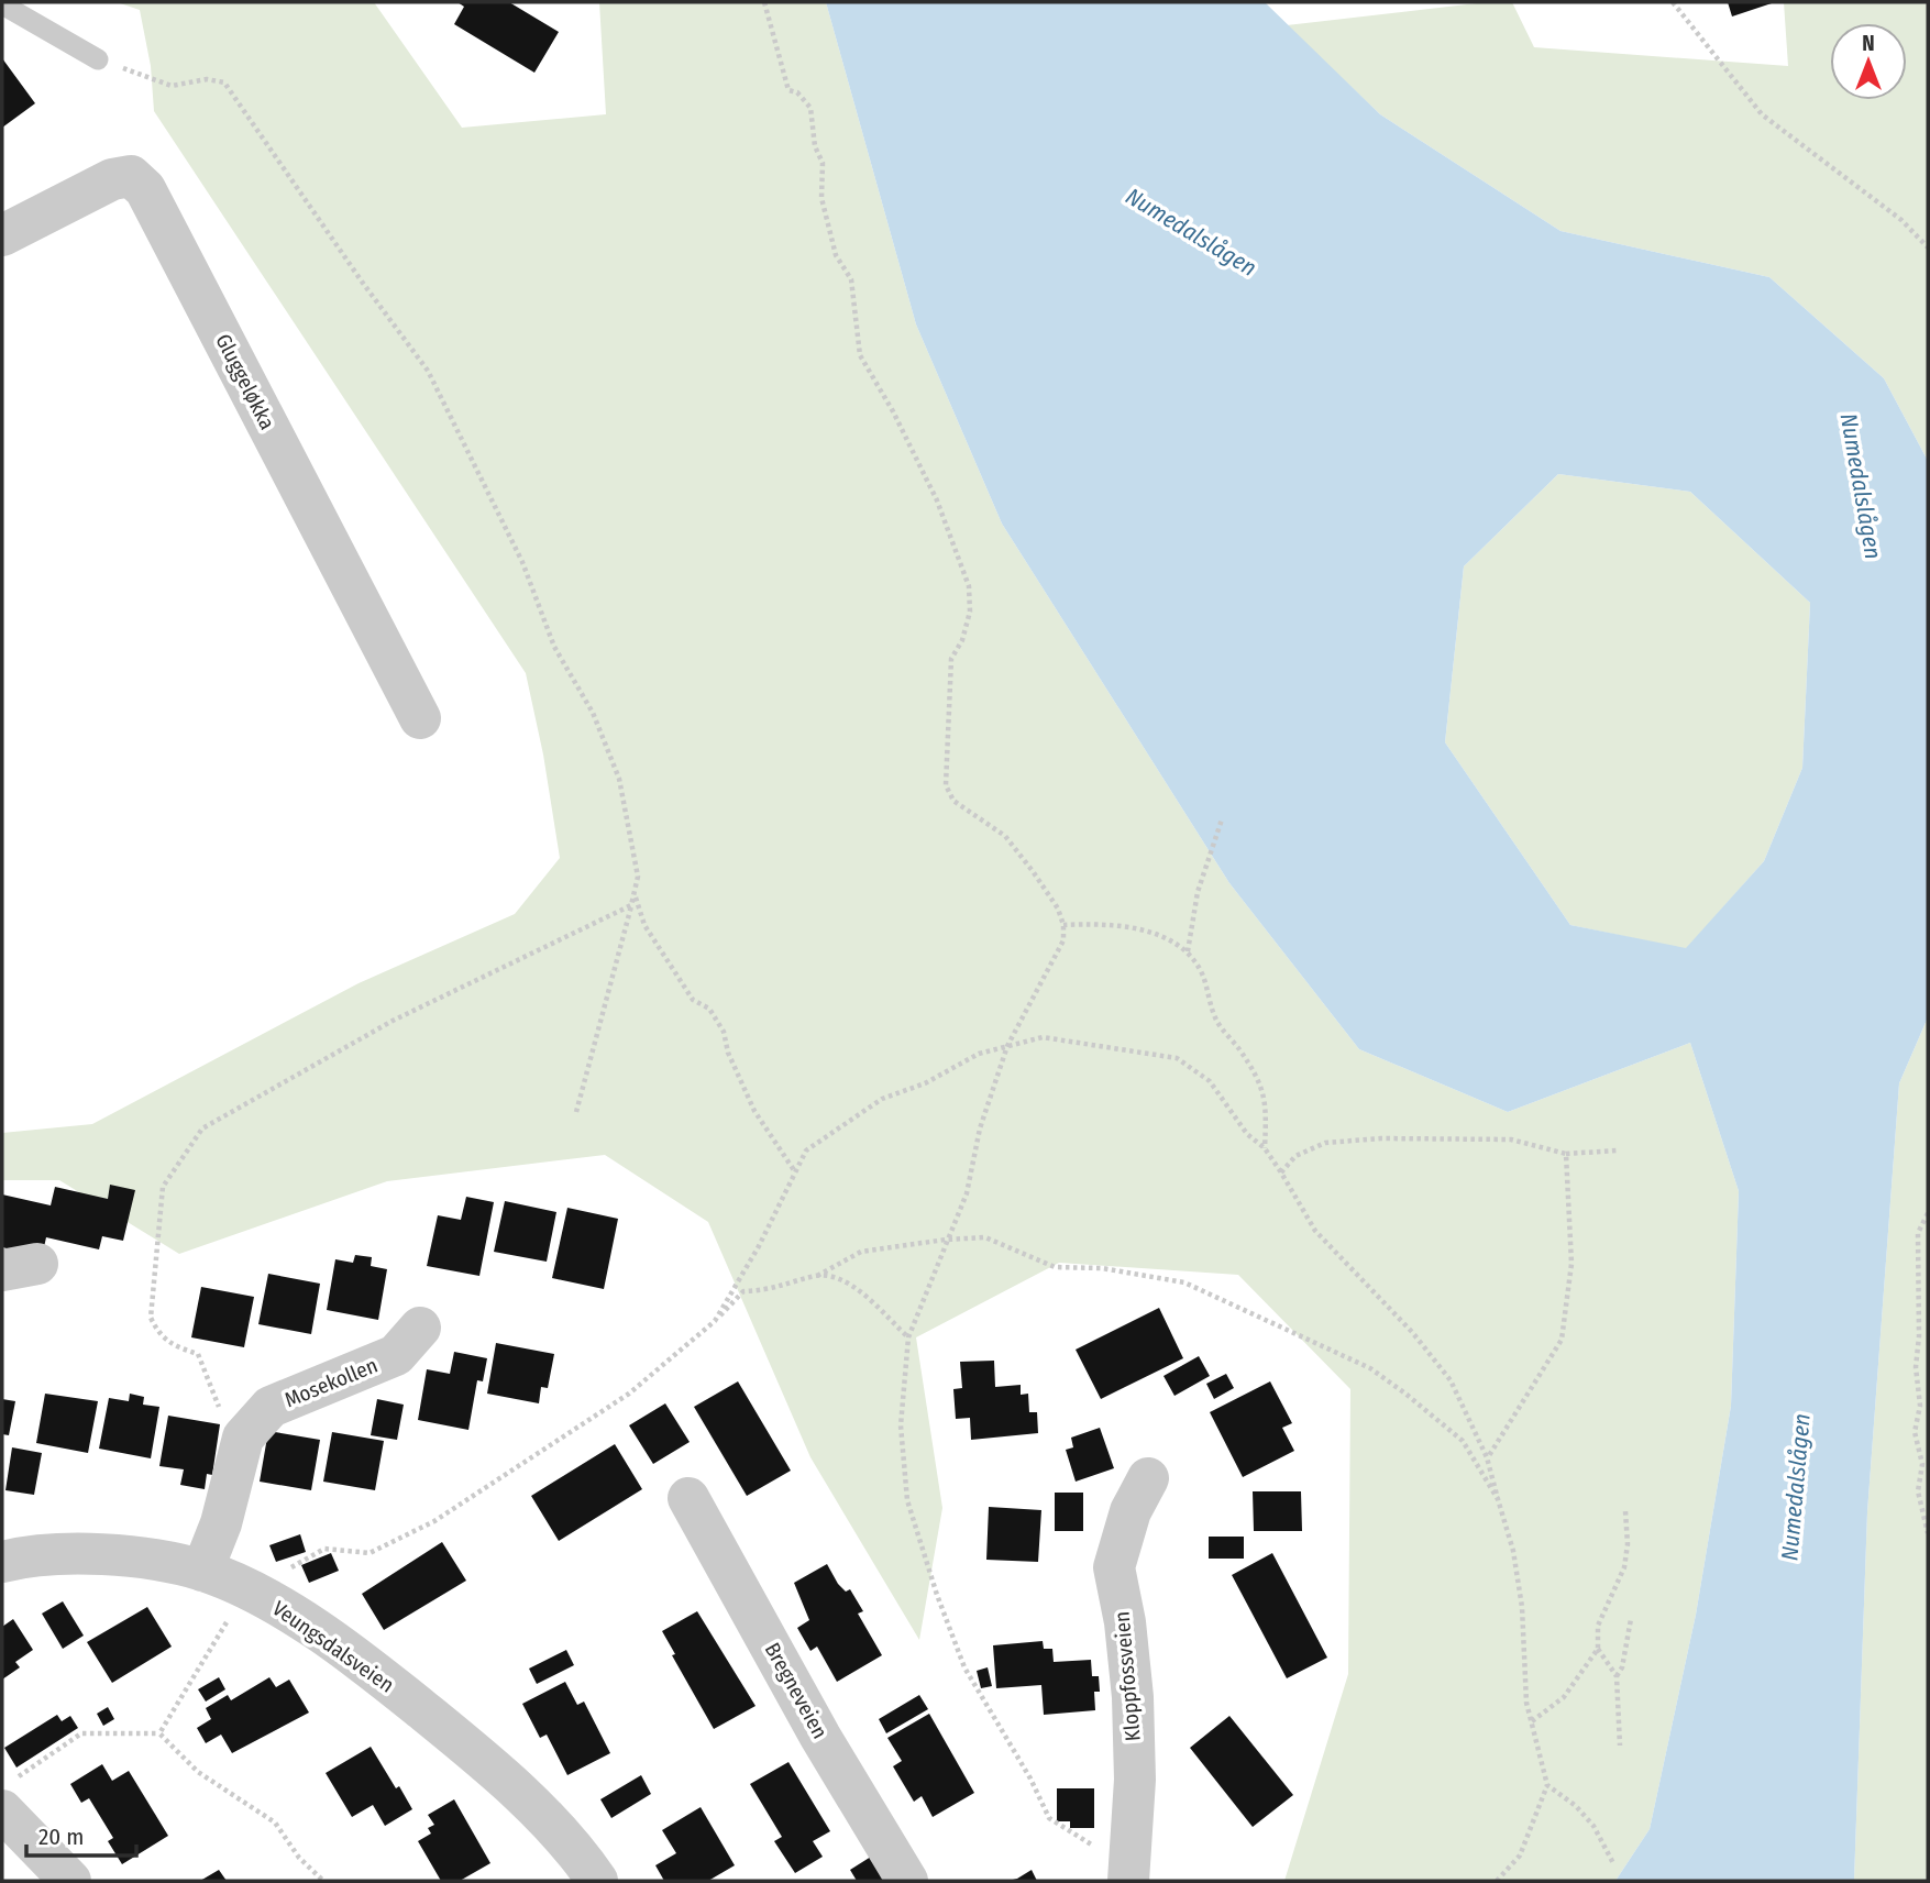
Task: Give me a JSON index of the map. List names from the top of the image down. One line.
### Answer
{"streets":{"street":["Gluggeløkka","Mosekollen","Veungsdalsveien","Kloppfossveien","Bregneveien"]},"crossings":[["Mosekollen","Veungsdalsveien"]],"water":["Numedalslågen"],"scale_bar":"20 m","north":"top"}
